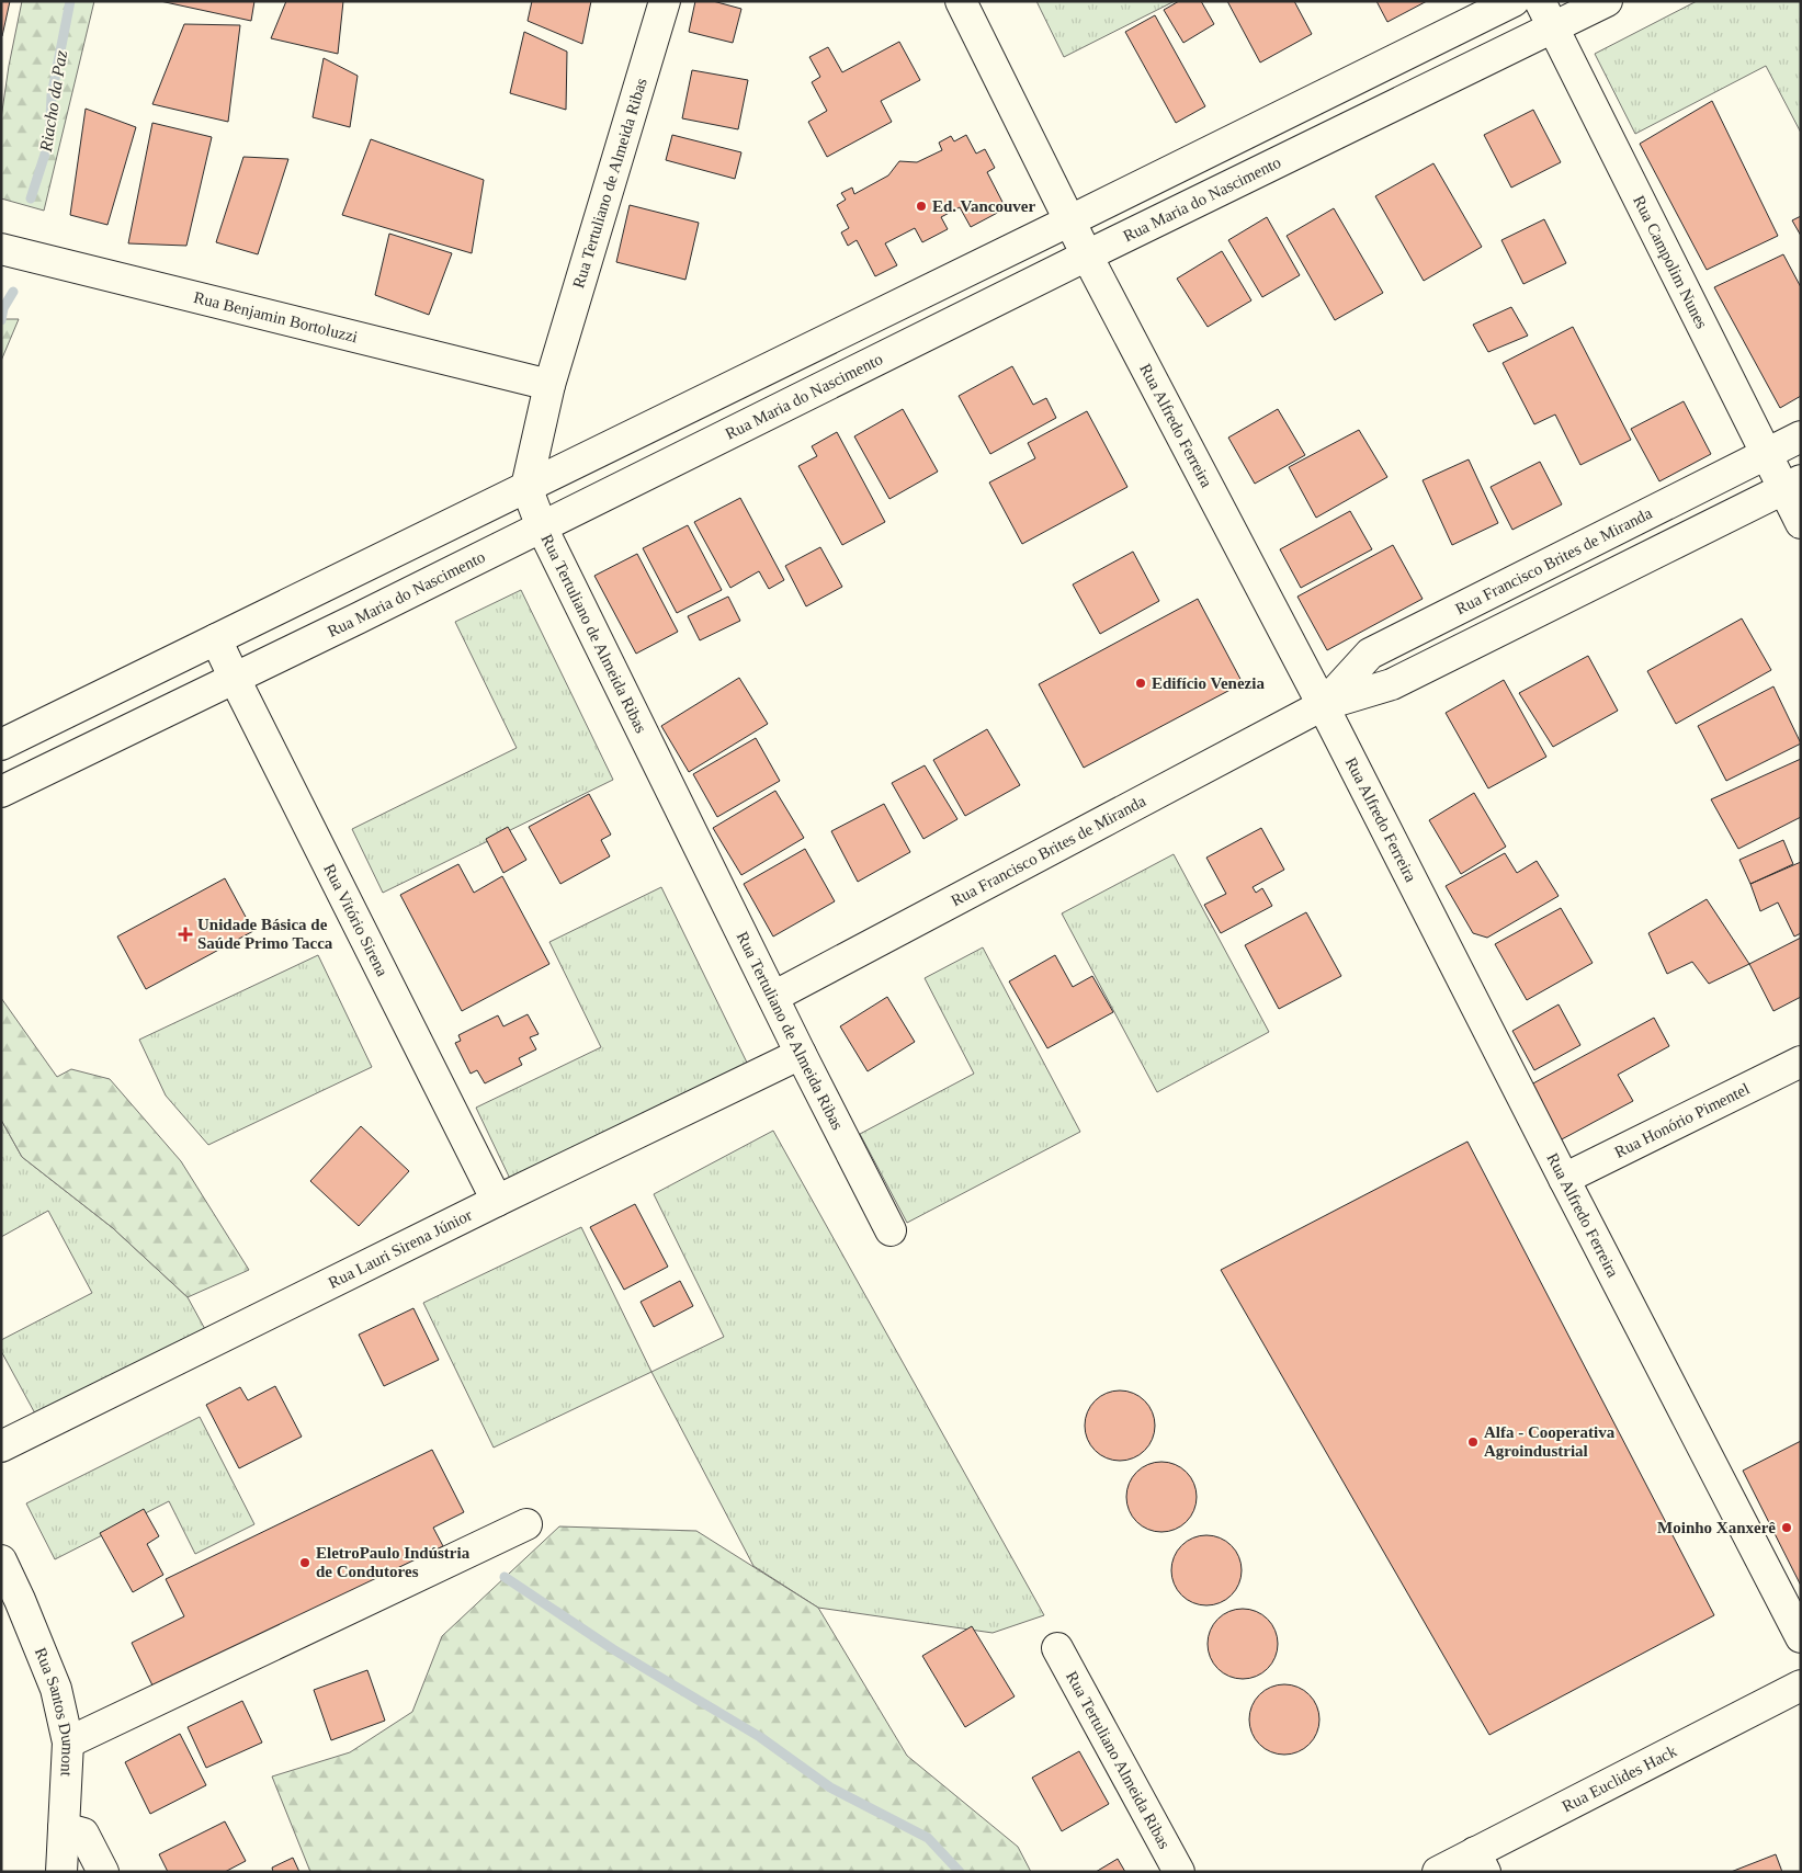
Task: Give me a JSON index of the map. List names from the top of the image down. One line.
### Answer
{"streets":{"street":["Rua Tertuliano de Almeida Ribas","Rua Maria do Nascimento","Rua Campolim Nunes","Rua Benjamin Bortoluzzi","Rua Alfredo Ferreira","Rua Francisco Brites de Miranda","Rua Vitório Sirena","Rua Honório Pimentel","Rua Lauri Sirena Júnior","Rua Santos Dumont","Rua Tertuliano Almeida Ribas","Rua Euclides Hack"]},"crossings":[["Rua Tertuliano de Almeida Ribas","Rua Maria do Nascimento"],["Rua Tertuliano de Almeida Ribas","Rua Benjamin Bortoluzzi"],["Rua Tertuliano de Almeida Ribas","Rua Francisco Brites de Miranda"],["Rua Tertuliano de Almeida Ribas","Rua Lauri Sirena Júnior"],["Rua Maria do Nascimento","Rua Campolim Nunes"],["Rua Maria do Nascimento","Rua Alfredo Ferreira"],["Rua Maria do Nascimento","Rua Vitório Sirena"],["Rua Campolim Nunes","Rua Francisco Brites de Miranda"],["Rua Alfredo Ferreira","Rua Francisco Brites de Miranda"],["Rua Alfredo Ferreira","Rua Honório Pimentel"],["Rua Vitório Sirena","Rua Lauri Sirena Júnior"]],"water":["Riacho da Paz"],"places":{"other":["Ed. Vancouver","Edifício Venezia","Alfa - Cooperativa Agroindustrial","Moinho Xanxerê","EletroPaulo Indústria de Condutores"],"health":["Unidade Básica de Saúde Primo Tacca"]}}
